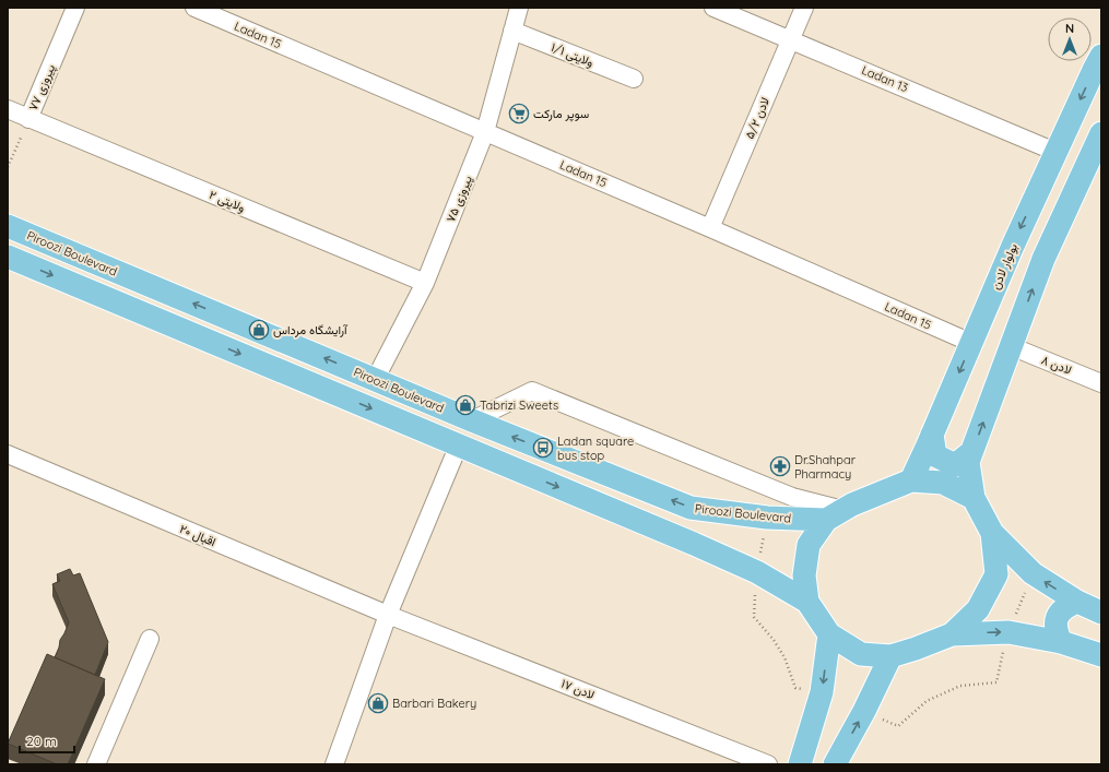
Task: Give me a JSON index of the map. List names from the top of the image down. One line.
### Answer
{"streets":{"main road":["Piroozi Boulevard","بولوار لادن"],"street":["Ladan 15","ولایتی ۱/۱","Ladan 13","پیروزی ۷۷","لادن ۵/۲","پیروزی ۷۵","ولایتی ۲","لادن ۸","اقبال ۲۰","لادن ۱۷"]},"crossings":[["Ladan 15","لادن ۵/۲"],["Ladan 15","پیروزی ۷۵"],["Ladan 15","بولوار لادن"],["ولایتی ۱/۱","پیروزی ۷۵"],["Ladan 13","لادن ۵/۲"],["Ladan 13","بولوار لادن"],["پیروزی ۷۷","ولایتی ۲"],["پیروزی ۷۵","ولایتی ۲"],["پیروزی ۷۵","Piroozi Boulevard"],["اقبال ۲۰","لادن ۱۷"]],"places":{"supermarket":["سوپر مارکت"],"shop":["آرایشگاه مرداس","Tabrizi Sweets","Barbari Bakery"],"bus stop":["Ladan square bus stop"],"pharmacy":["Dr.Shahpar Pharmacy"]},"scale_bar":"20 m","north":"top"}
